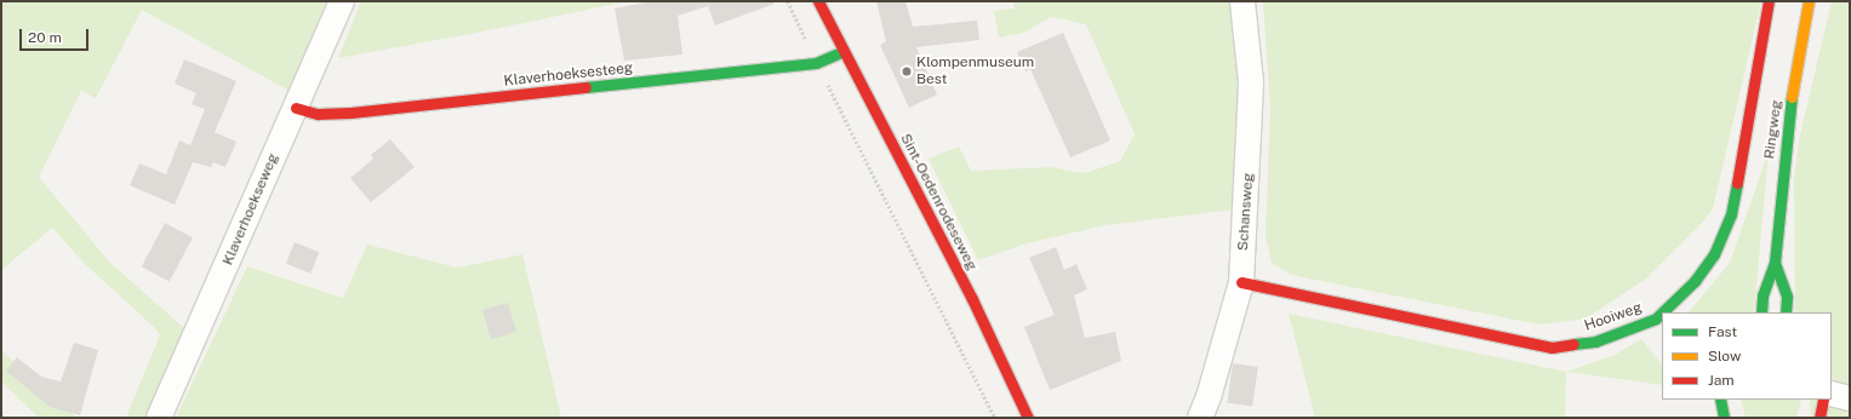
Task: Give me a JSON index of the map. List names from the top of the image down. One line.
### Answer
{"streets":{"street":["Klaverhoeksesteeg","Ringweg","Sint-Oedenrodeseweg","Klaverhoekseweg","Schansweg","Hooiweg"]},"crossings":[["Klaverhoeksesteeg","Sint-Oedenrodeseweg"],["Klaverhoeksesteeg","Klaverhoekseweg"],["Schansweg","Hooiweg"]],"places":["Klompenmuseum Best"],"legend":["Fast","Slow","Jam"],"scale_bar":"20 m"}
